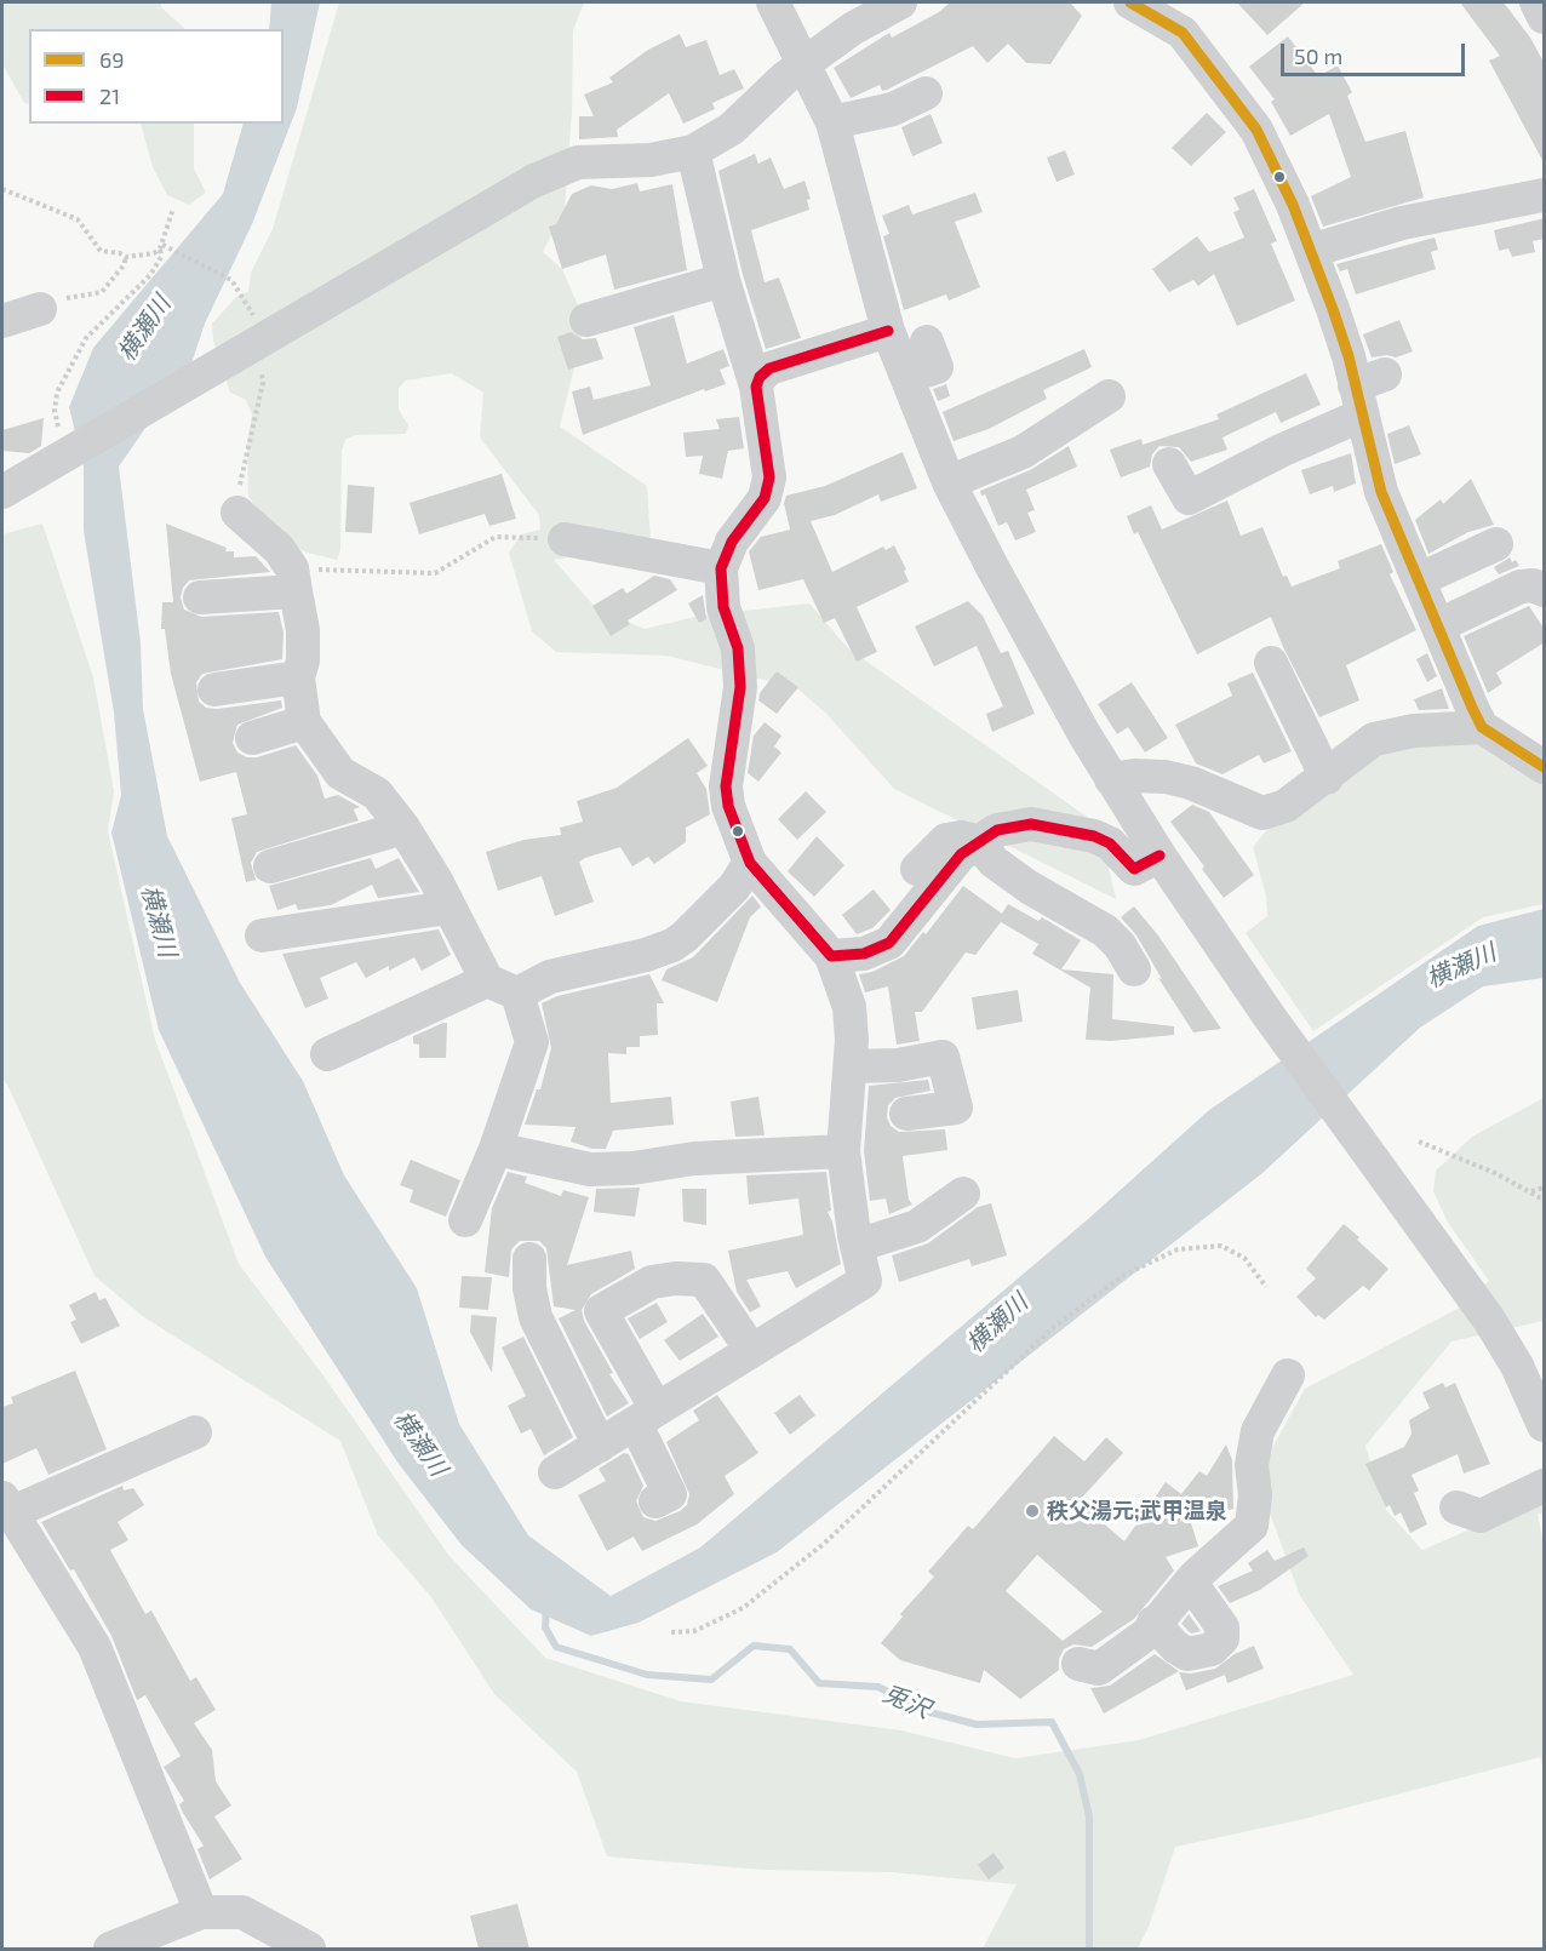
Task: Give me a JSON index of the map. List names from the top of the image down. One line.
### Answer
{"water":["横瀬川","兎沢"],"places":["秩父湯元;武甲温泉"],"lines":["transit line 69","transit line 21"],"legend":["69","21"],"scale_bar":"50 m"}
